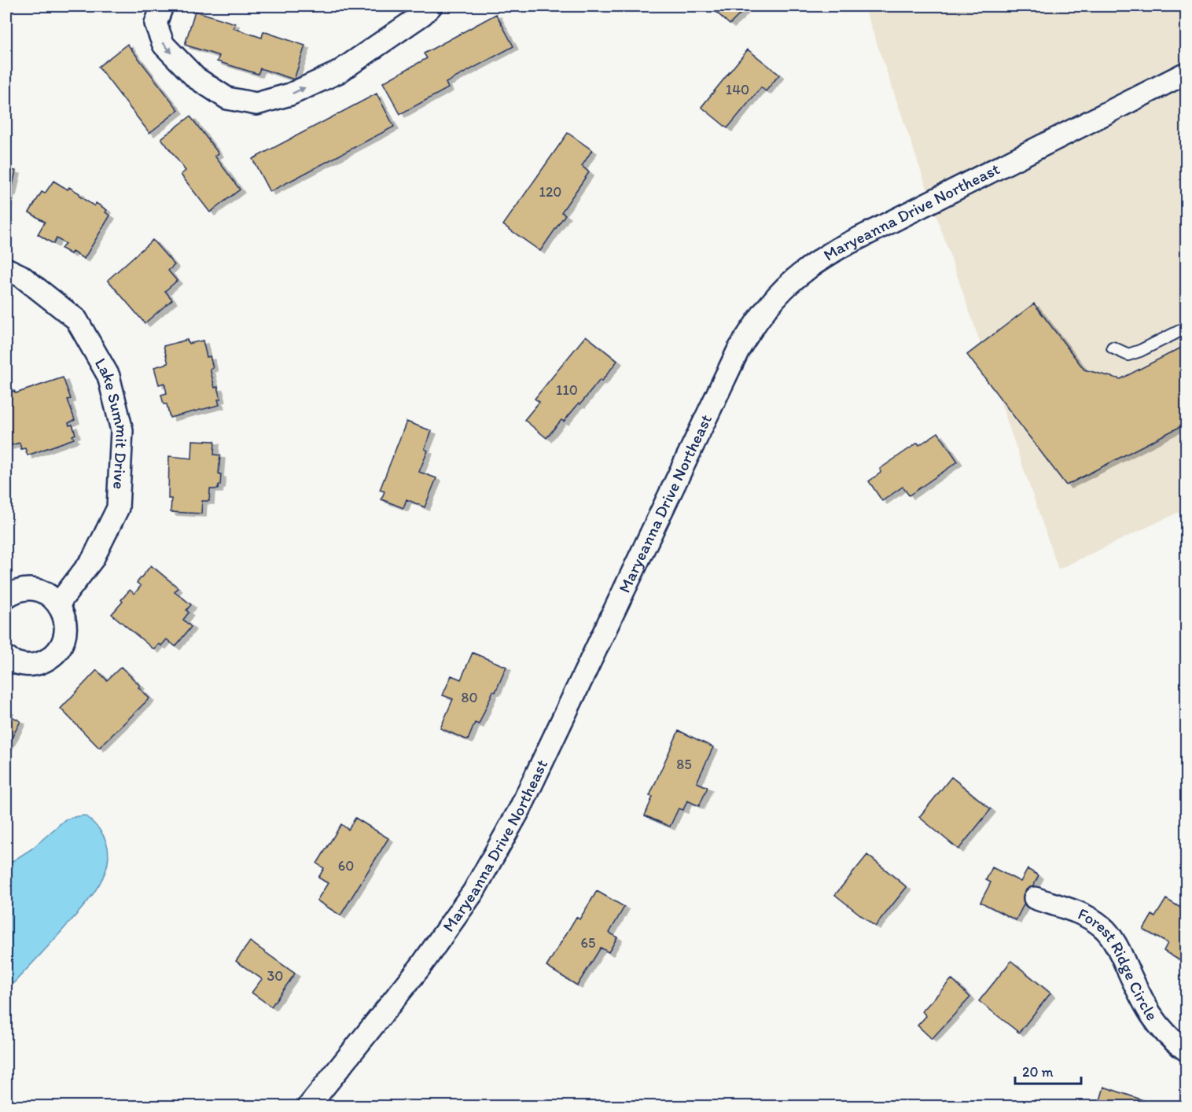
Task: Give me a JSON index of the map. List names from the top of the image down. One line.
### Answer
{"streets":{"street":["Maryeanna Drive Northeast","Lake Summit Drive","Forest Ridge Circle"]},"house_numbers":["140","120","110","80","85","60","65","30"],"scale_bar":"20 m"}
